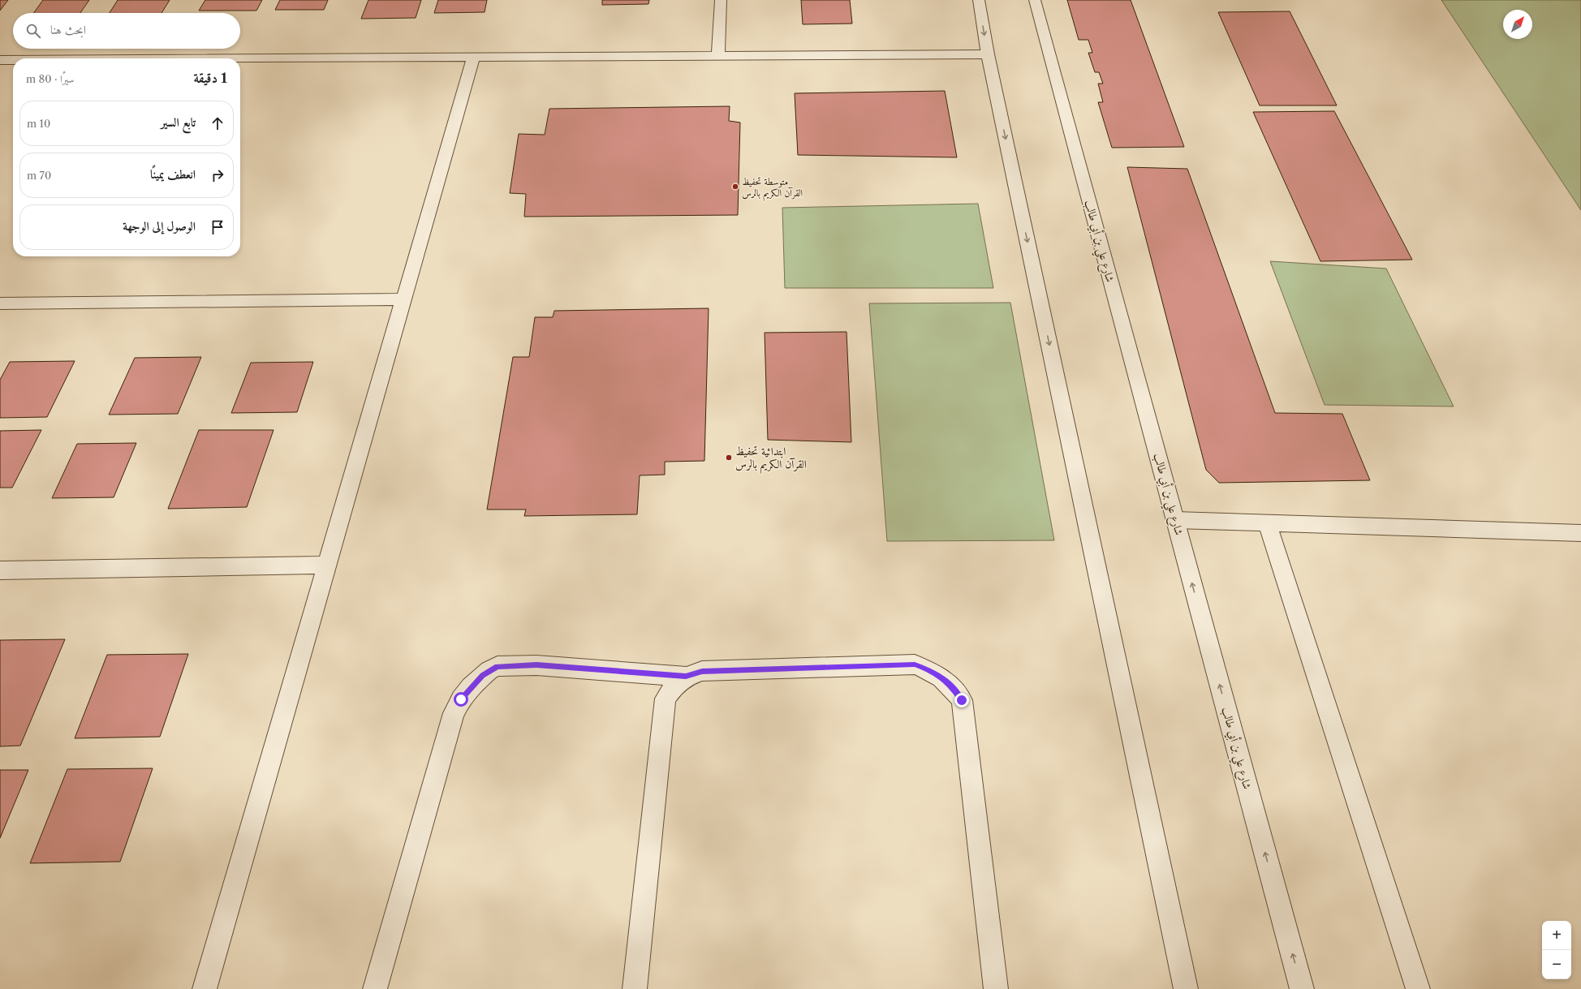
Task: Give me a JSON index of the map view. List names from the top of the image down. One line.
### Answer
{"streets":{"street":["شارع علي بن أبي طالب"]},"places":["متوسطة تحفيظ القرآن الكريم بالرس","ابتدائية تحفيظ القرآن الكريم بالرس"],"north":"top right","page":{"search":"ابحث هنا","heading":["1 دقيقة","سيرًا · 80 m"],"list":[["تابع السير","10 m"],["انعطف يمينًا","70 m"],"الوصول إلى الوجهة"],"map_buttons":["+","−"]}}
